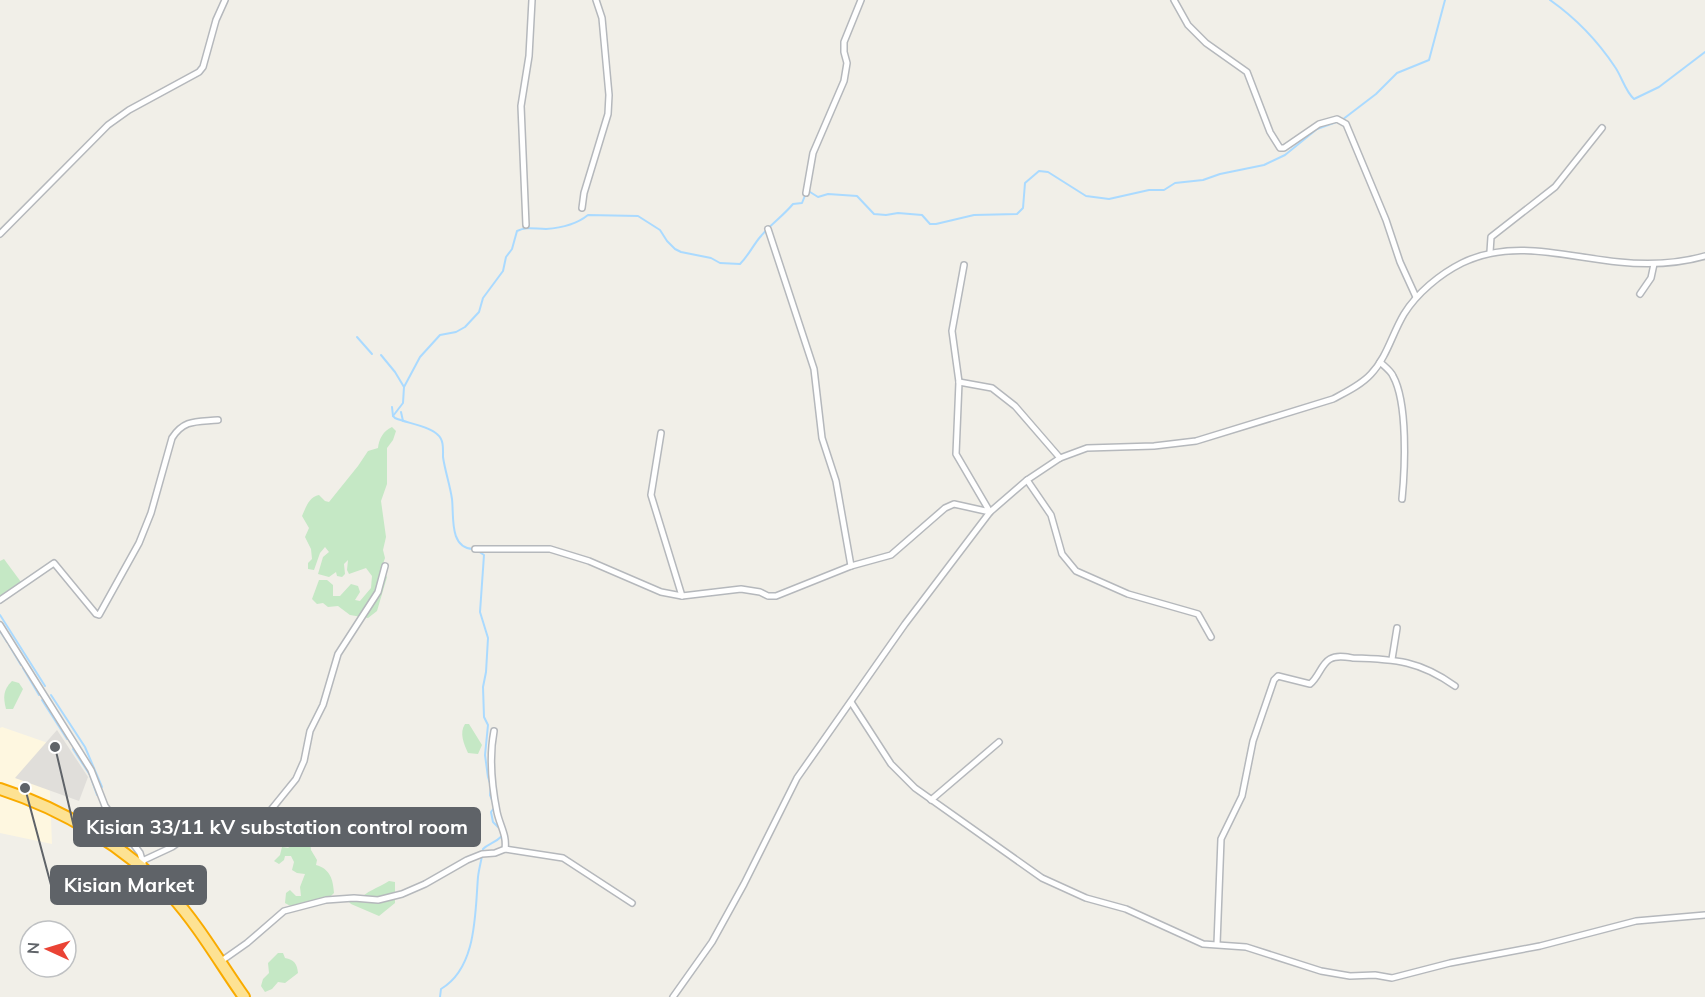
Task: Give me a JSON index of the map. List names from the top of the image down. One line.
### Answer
{"places":["Kisian 33/11 kV substation control room","Kisian Market"],"north":"left"}
